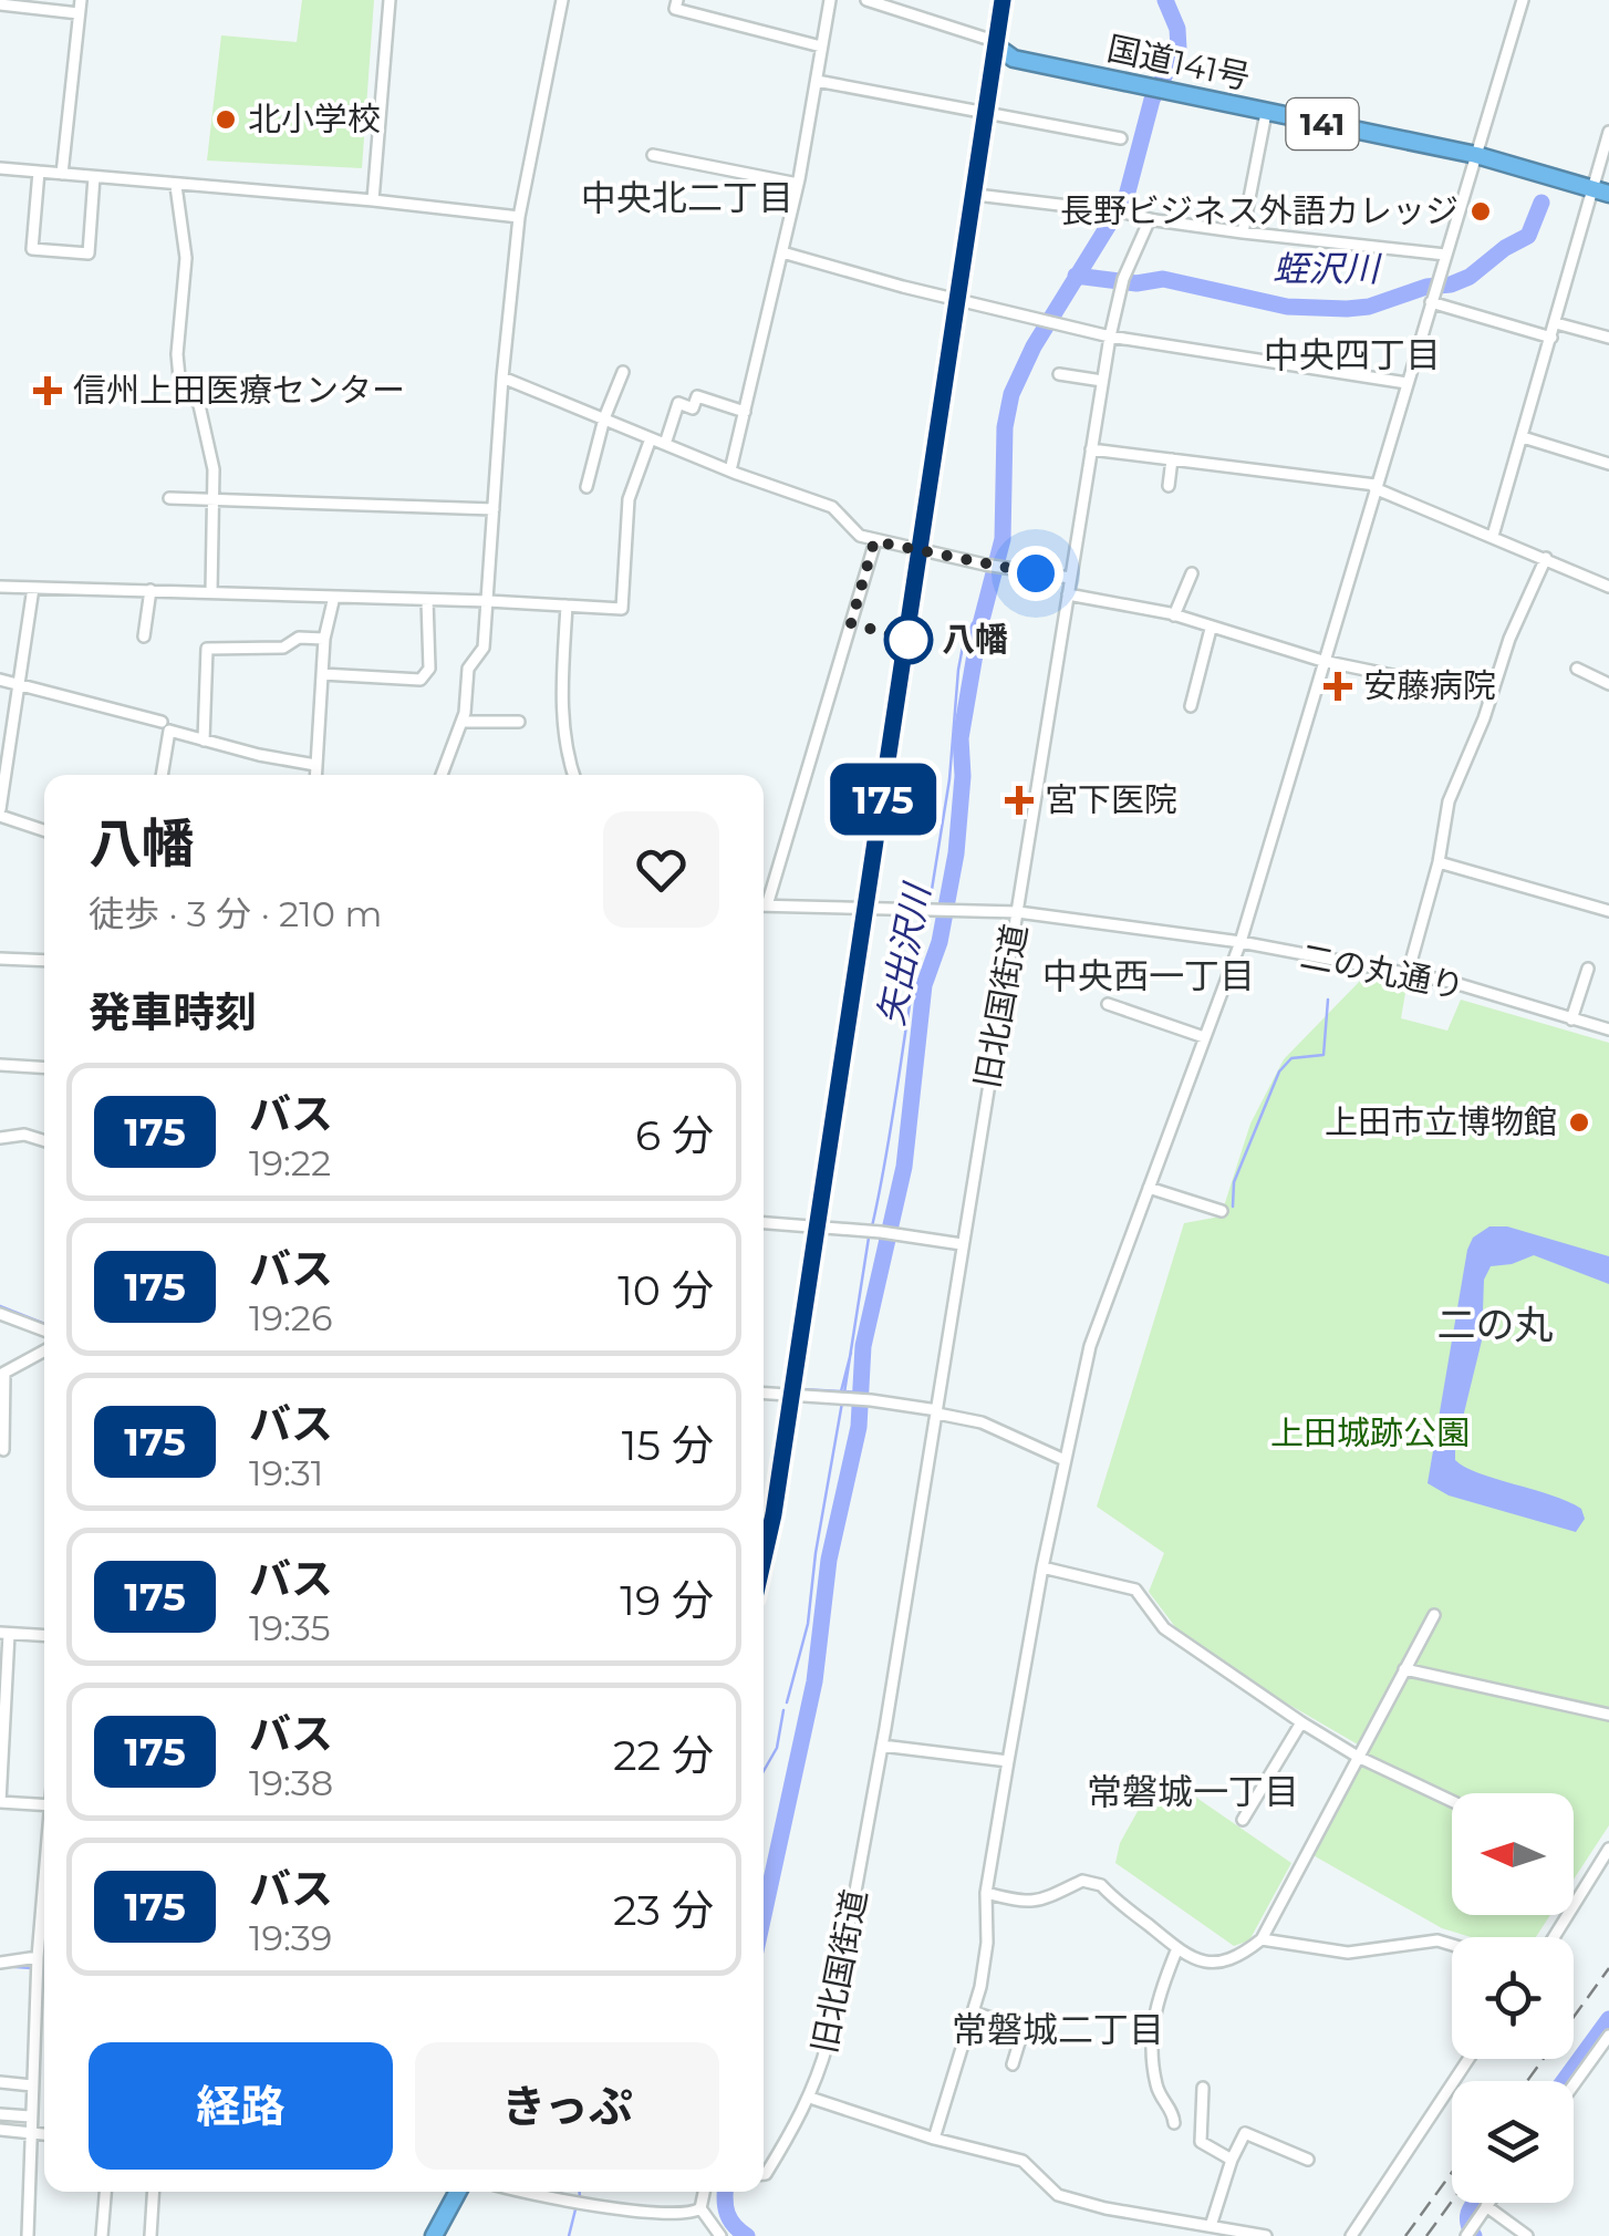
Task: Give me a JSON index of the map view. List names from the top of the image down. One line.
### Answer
{"streets":{"highway":["国道141号","141"],"street":["二の丸通り","旧北国街道"]},"crossings":[["二の丸通り","旧北国街道"]],"districts":["中央北二丁目","中央四丁目","中央西一丁目","二の丸","常磐城一丁目","常磐城二丁目"],"water":["蛭沢川","矢出沢川"],"parks":["上田城跡公園"],"places":{"other":["北小学校","長野ビジネス外語カレッジ","八幡","上田市立博物館"],"health":["信州上田医療センター","安藤病院","宮下医院"]},"lines":["bus line 175"],"north":"left","page":{"on_map":"175","heading":[["八幡","徒歩 · 3 分 · 210 m"],"発車時刻"],"list":[{"mark":"175","name":"バス","note":"19:22","value":"6 分"},{"mark":"175","name":"バス","note":"19:26","value":"10 分"},{"mark":"175","name":"バス","note":"19:31","value":"15 分"},{"mark":"175","name":"バス","note":"19:35","value":"19 分"},{"mark":"175","name":"バス","note":"19:38","value":"22 分"},{"mark":"175","name":"バス","note":"19:39","value":"23 分"}],"buttons":["経路","きっぷ"]}}
